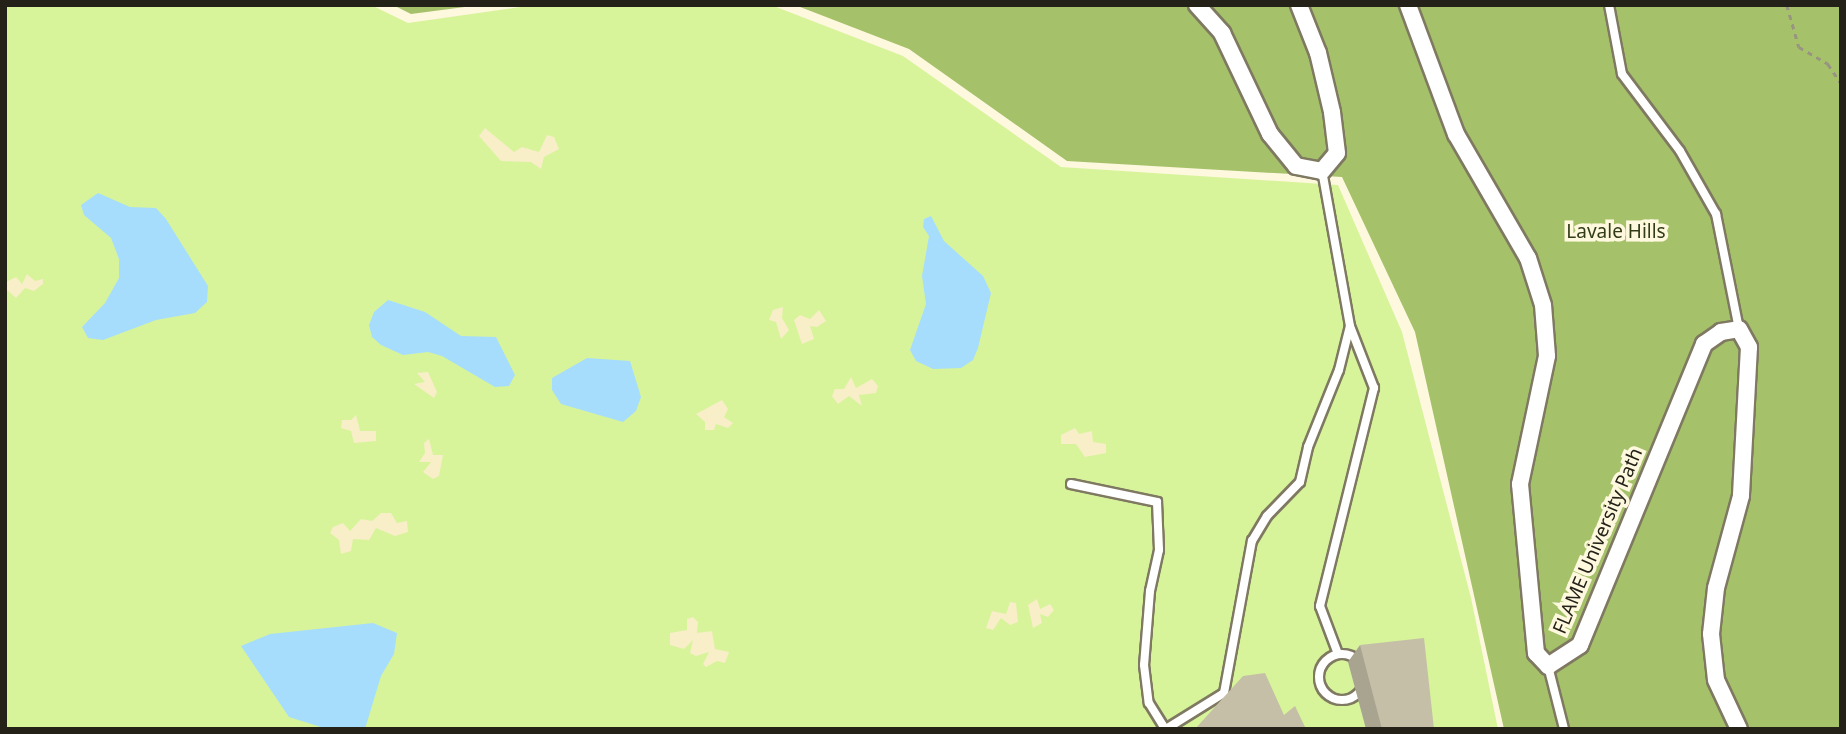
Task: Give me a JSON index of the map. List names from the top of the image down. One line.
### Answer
{"streets":{"street":["FLAME University Path"]},"parks":["Lavale Hills"]}
